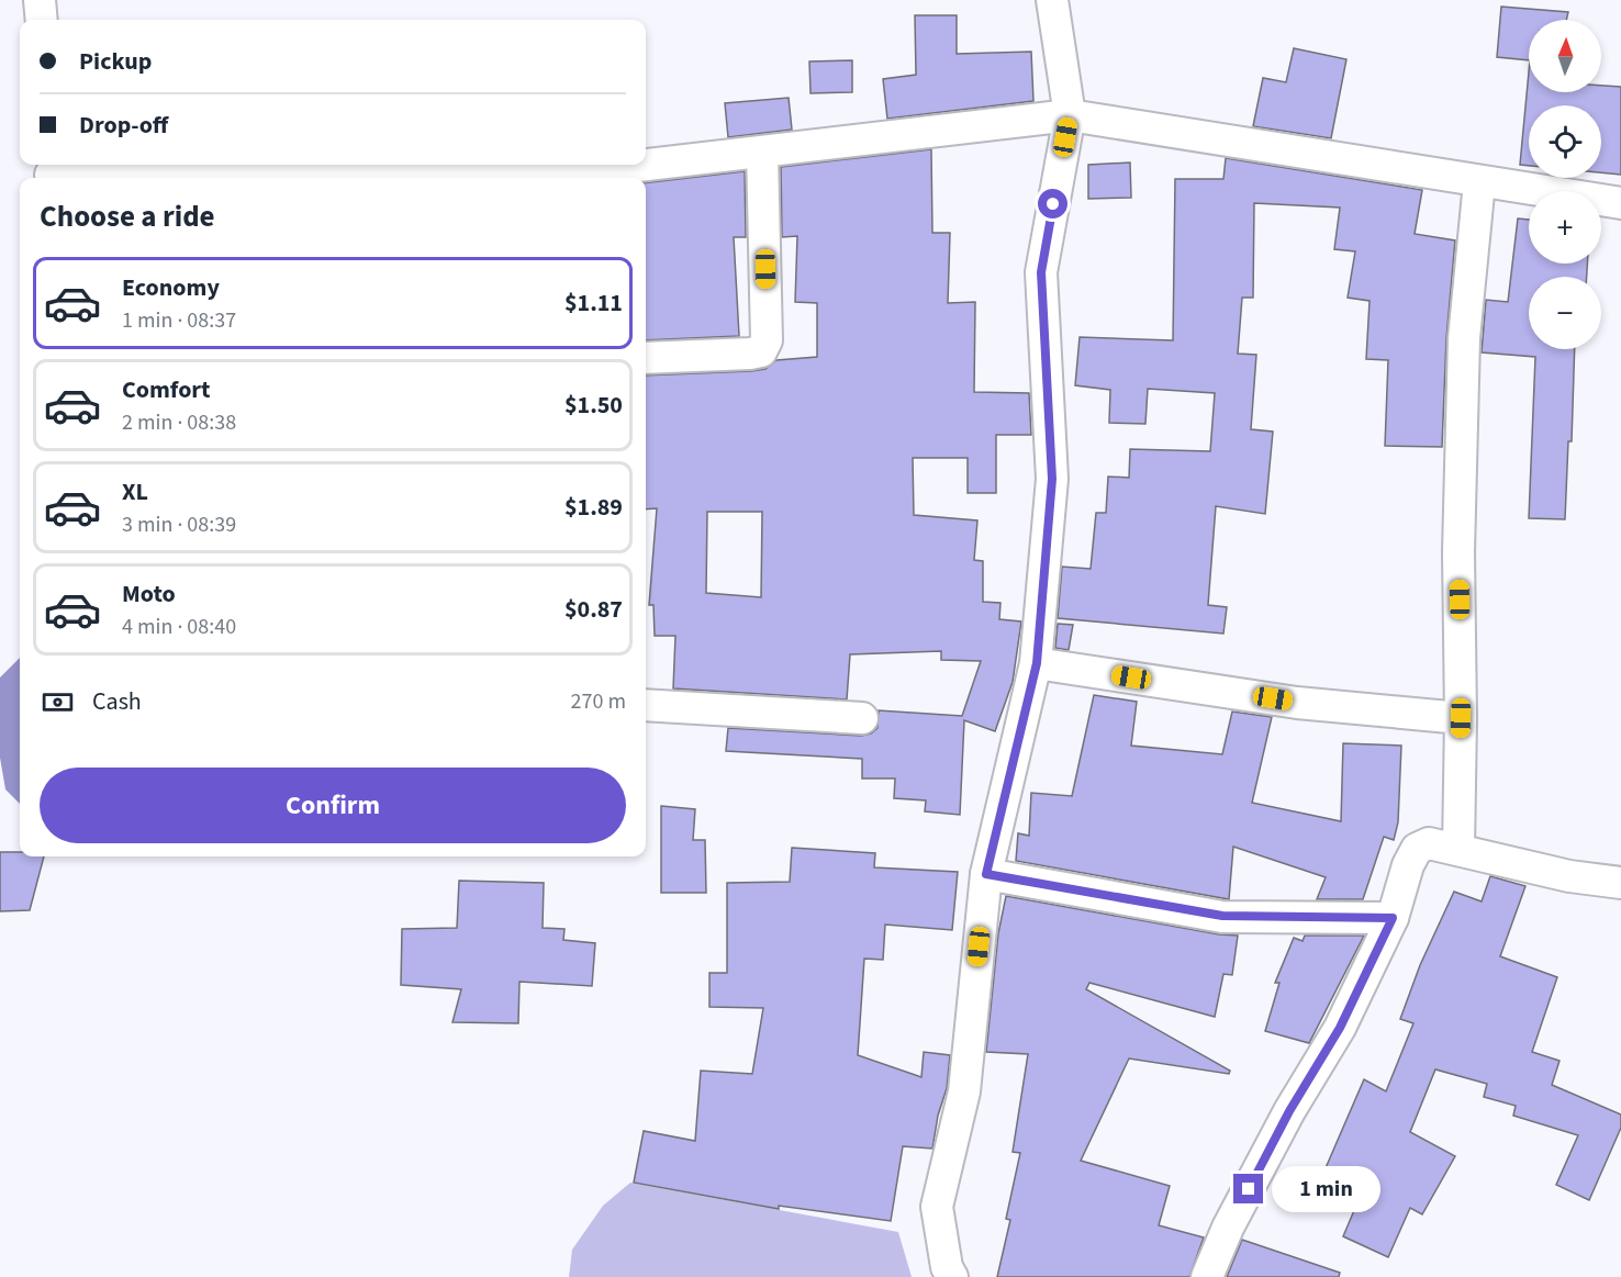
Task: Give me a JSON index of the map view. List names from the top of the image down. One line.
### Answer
{"north":"top","page":{"map_buttons":["+","−"],"banner":["Pickup","Drop-off"],"heading":"Choose a ride","list":[{"name":"Economy","note":"1 min · 08:37","value":"$1.11"},{"name":"Comfort","note":"2 min · 08:38","value":"$1.50"},{"name":"XL","note":"3 min · 08:39","value":"$1.89"},{"name":"Moto","note":"4 min · 08:40","value":"$0.87"}],"pay":["Cash","270 m"],"buttons":"Confirm","bubble":"1 min"}}
